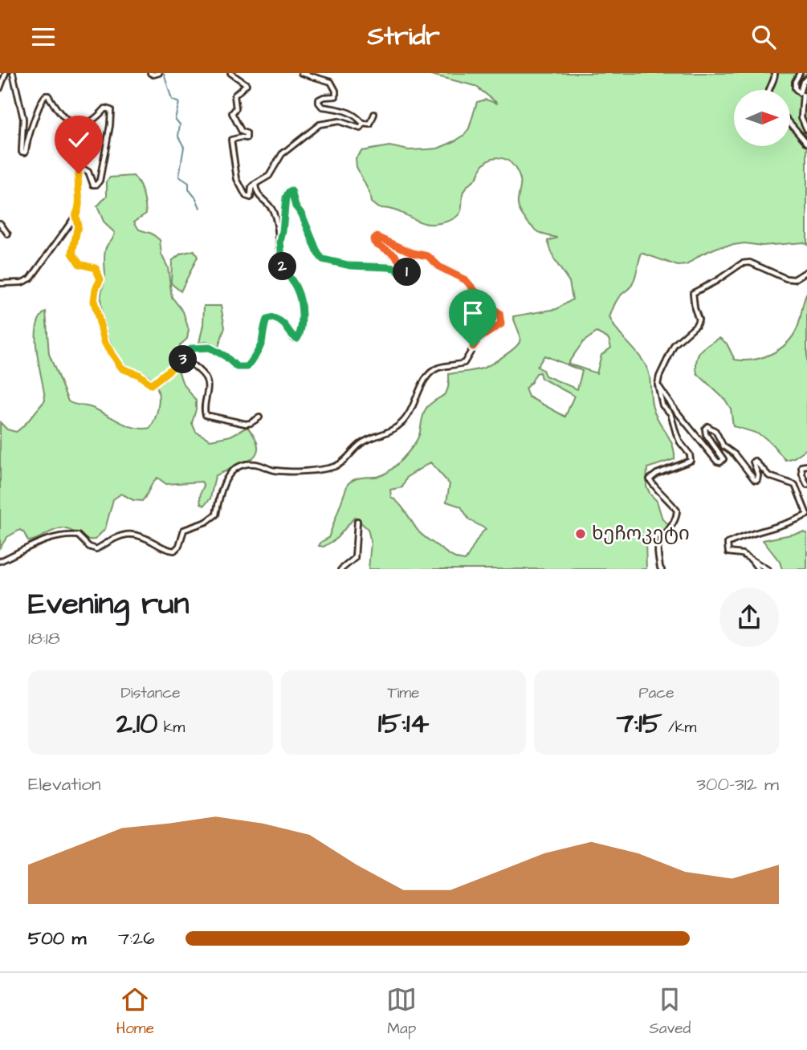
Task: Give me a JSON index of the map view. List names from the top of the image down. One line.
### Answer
{"places":["ხეჩოკეტი"],"north":"right","page":{"header":"Stridr","pins":["2","1","3"],"heading":["Evening run","18:18"],"stats":[["Distance","2.10 km"],["Time","15:14"],["Pace","7:15 /km"]],"chart":["Elevation","300–312 m"],"list":[{"name":"500 m","note":"7:26"}],"tabs":["Home","Map","Saved"]}}
